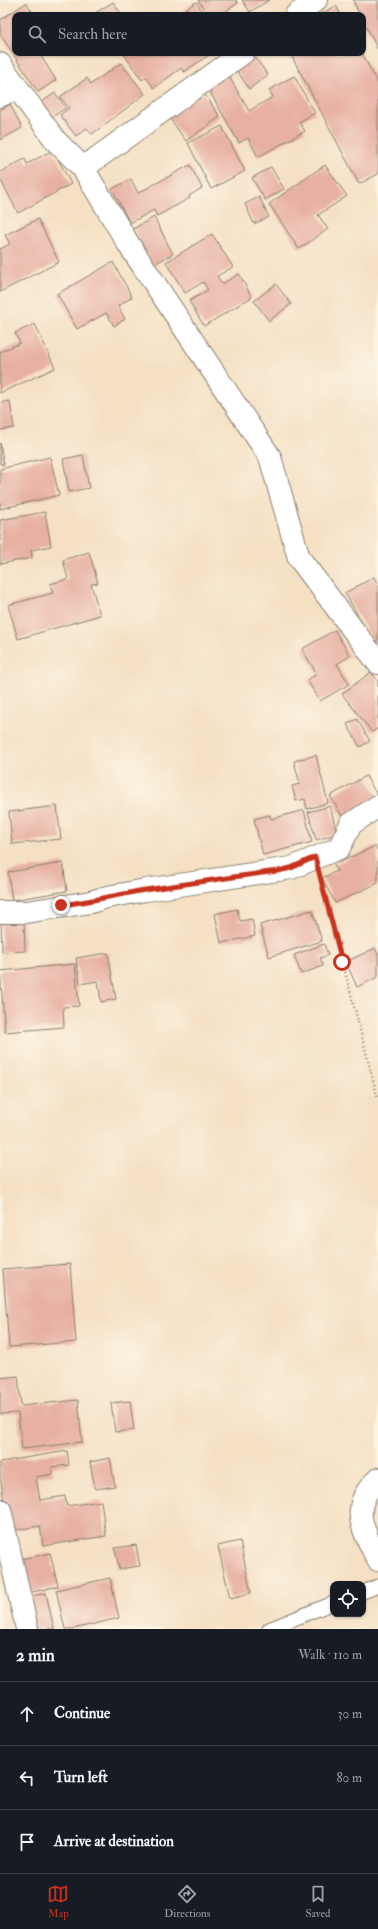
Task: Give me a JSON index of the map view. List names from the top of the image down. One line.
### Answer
{"page":{"search":"Search here","heading":["2 min","Walk · 110 m"],"list":[["Continue","30 m"],["Turn left","80 m"],"Arrive at destination"],"nav":["Map","Directions","Saved"]}}
